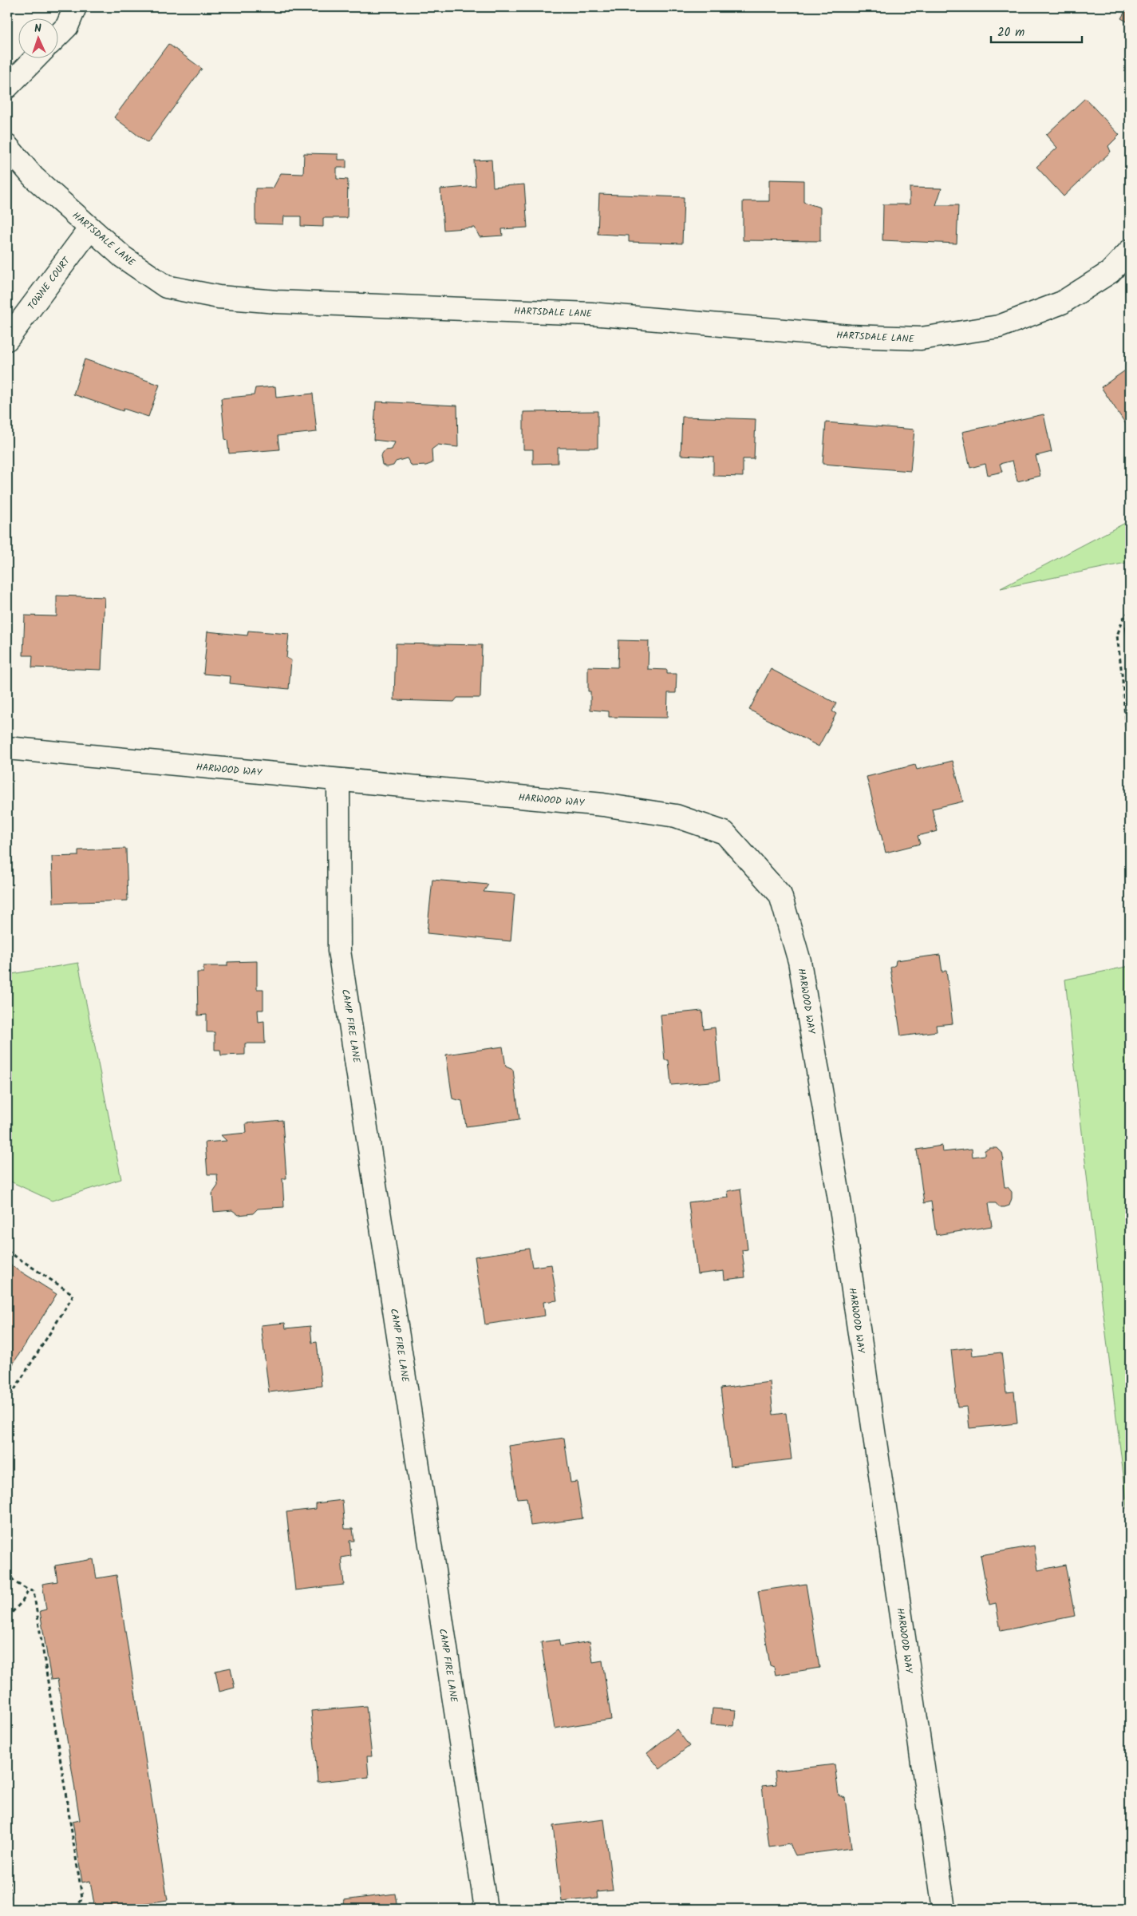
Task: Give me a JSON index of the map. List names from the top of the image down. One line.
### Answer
{"streets":{"street":["HARTSDALE LANE","TOWNE COURT","HARWOOD WAY","CAMP FIRE LANE"]},"crossings":[["HARTSDALE LANE","TOWNE COURT"],["HARWOOD WAY","CAMP FIRE LANE"]],"scale_bar":"20 m","north":"top"}
